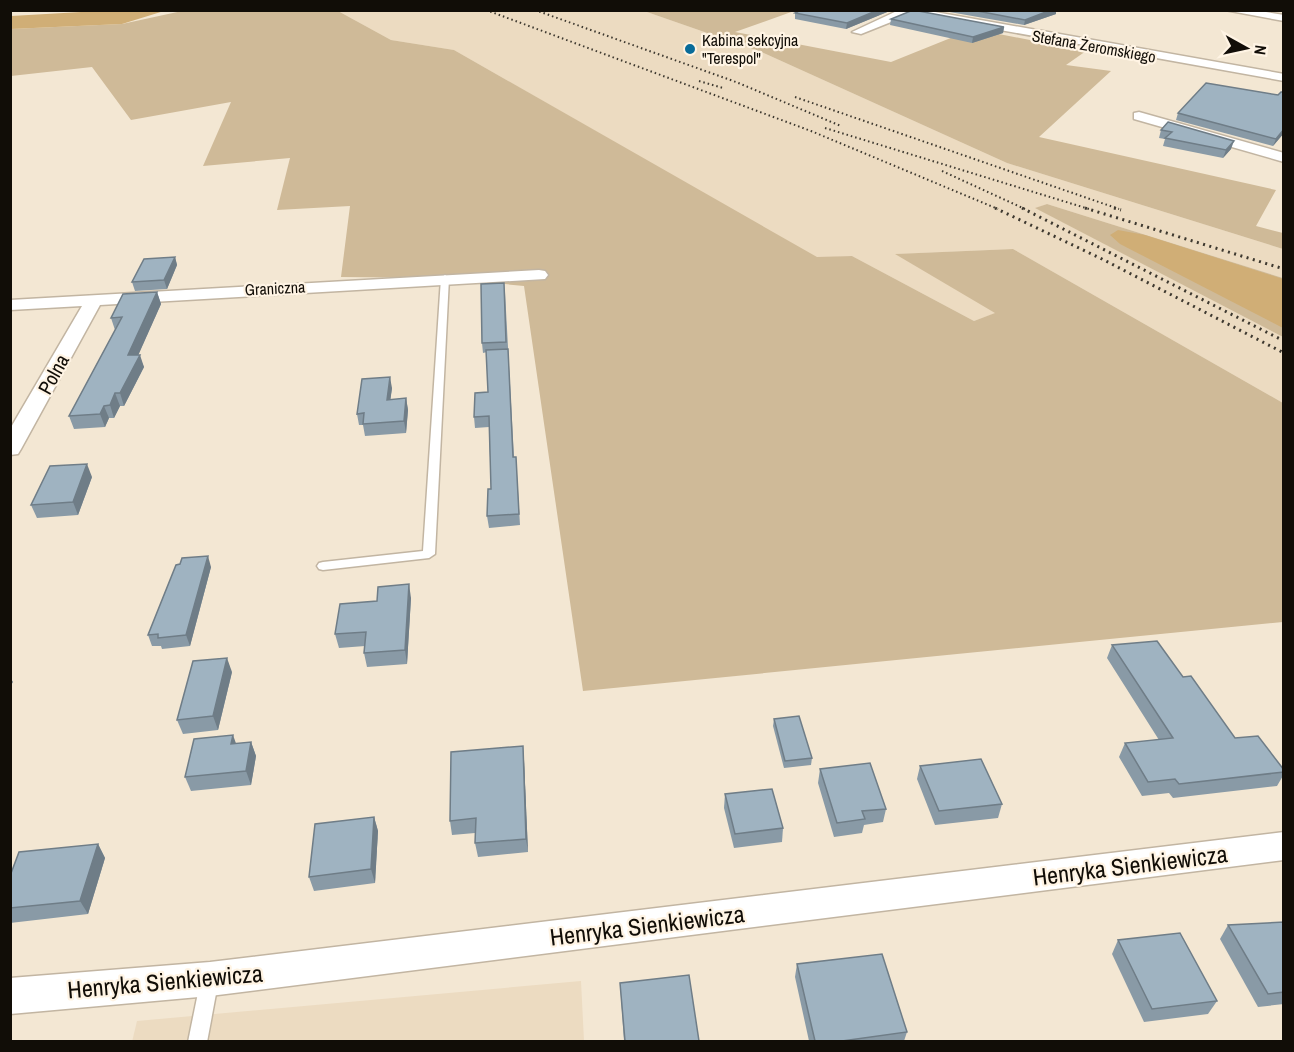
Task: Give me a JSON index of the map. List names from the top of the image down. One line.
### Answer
{"streets":{"street":["Stefana Żeromskiego","Graniczna","Polna","Henryka Sienkiewicza"]},"crossings":[["Graniczna","Polna"]],"places":["Kabina sekcyjna \"Terespol\""],"north":"right"}
